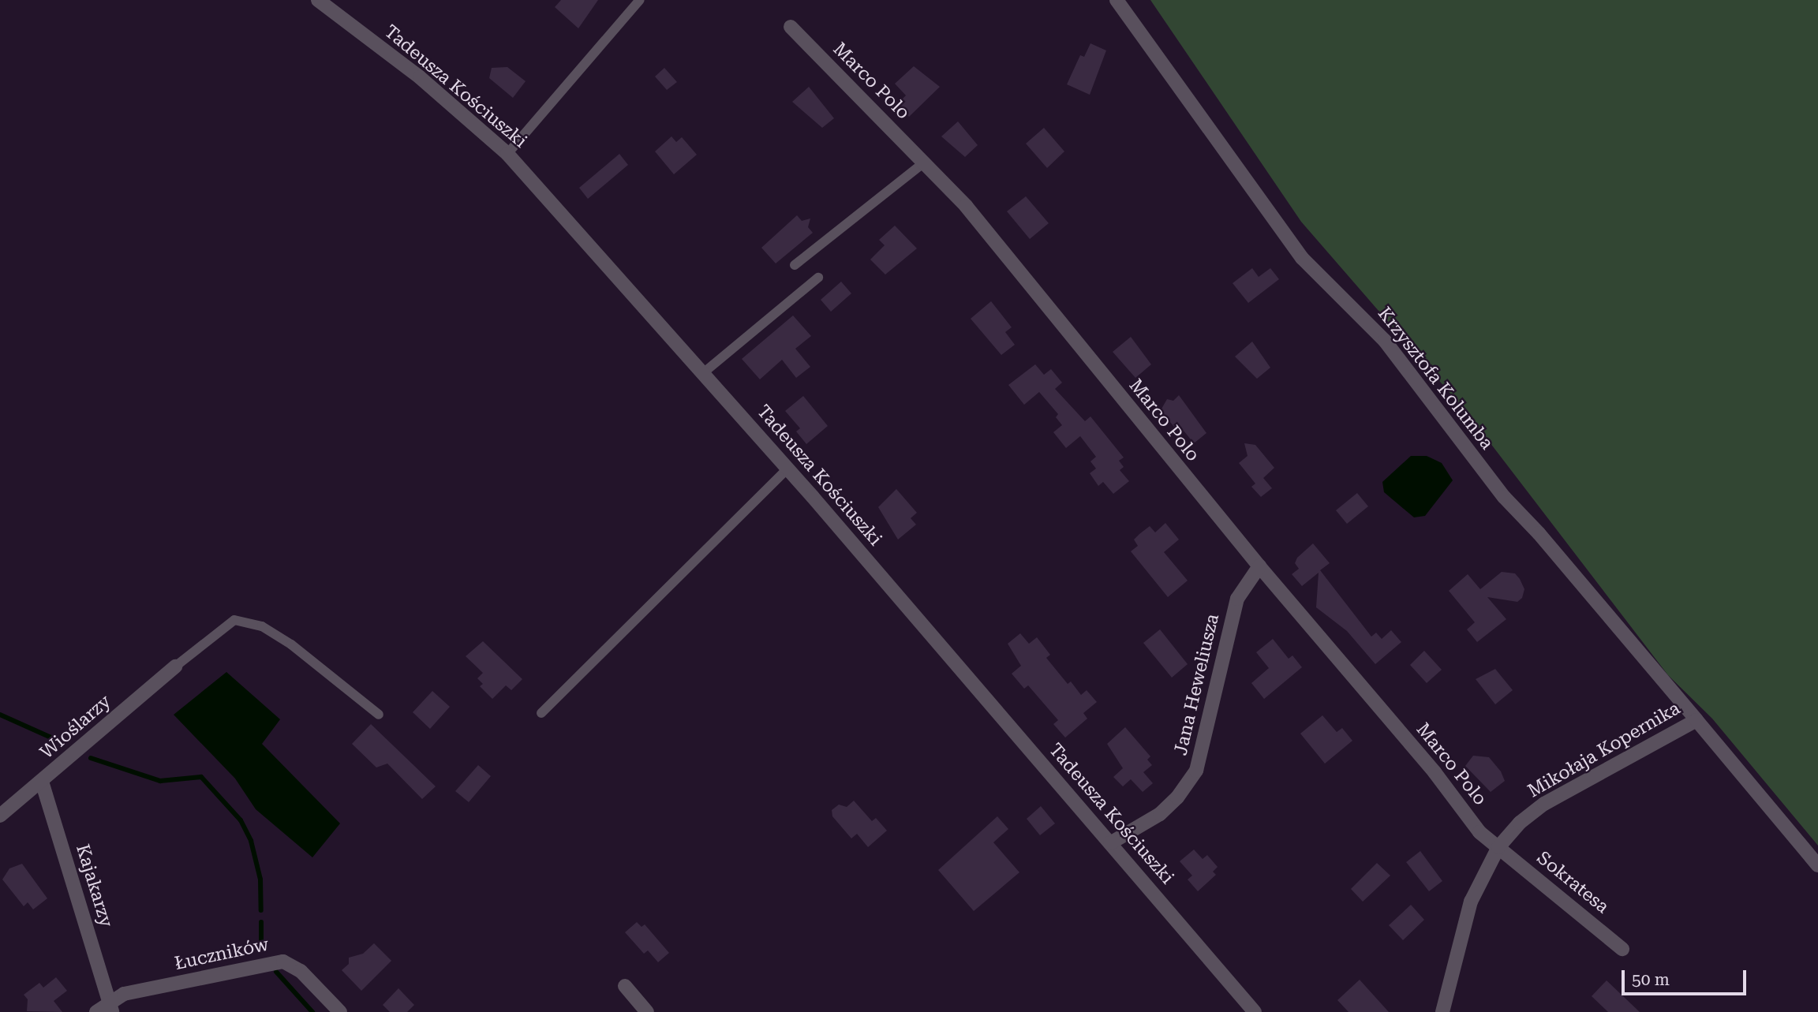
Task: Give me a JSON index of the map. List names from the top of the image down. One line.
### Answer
{"streets":{"street":["Marco Polo","Tadeusza Kościuszki","Krzysztofa Kolumba","Jana Heweliusza","Wioślarzy","Mikołaja Kopernika","Sokratesa","Kajakarzy","Łuczników"]},"crossings":[["Marco Polo","Jana Heweliusza"],["Marco Polo","Mikołaja Kopernika"],["Marco Polo","Sokratesa"],["Tadeusza Kościuszki","Jana Heweliusza"],["Krzysztofa Kolumba","Mikołaja Kopernika"],["Wioślarzy","Kajakarzy"],["Mikołaja Kopernika","Sokratesa"],["Kajakarzy","Łuczników"]],"scale_bar":"50 m"}
